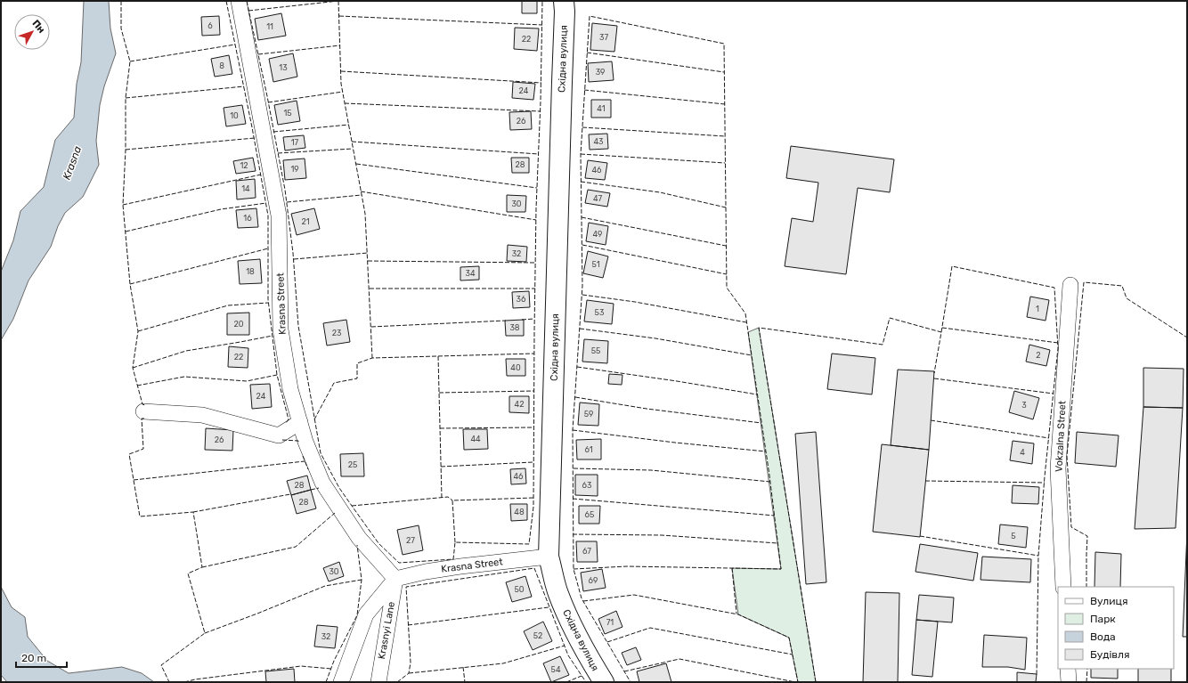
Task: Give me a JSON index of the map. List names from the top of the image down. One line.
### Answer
{"streets":{"main road":["Східна вулиця"],"street":["Krasna Street","Vokzalna Street","Krasnyi Lane"]},"crossings":[["Східна вулиця","Krasna Street"],["Krasna Street","Krasnyi Lane"]],"water":["Krasna"],"house_numbers":["6","11","37","22","8","13","39","24","41","15","10","26","43","17","28","12","19","46","14","47","30","16","21","49","32","51","18","34","36","1","53","20","38","23","55","2","22","40","24","42","3","59","44","26","61","4","25","46","28","63","28","48","65","5","27","67","30","69","50","71","52","32","54"],"legend":["Вулиця","Парк","Вода","Будівля"],"scale_bar":"20 m","north":"top right"}
